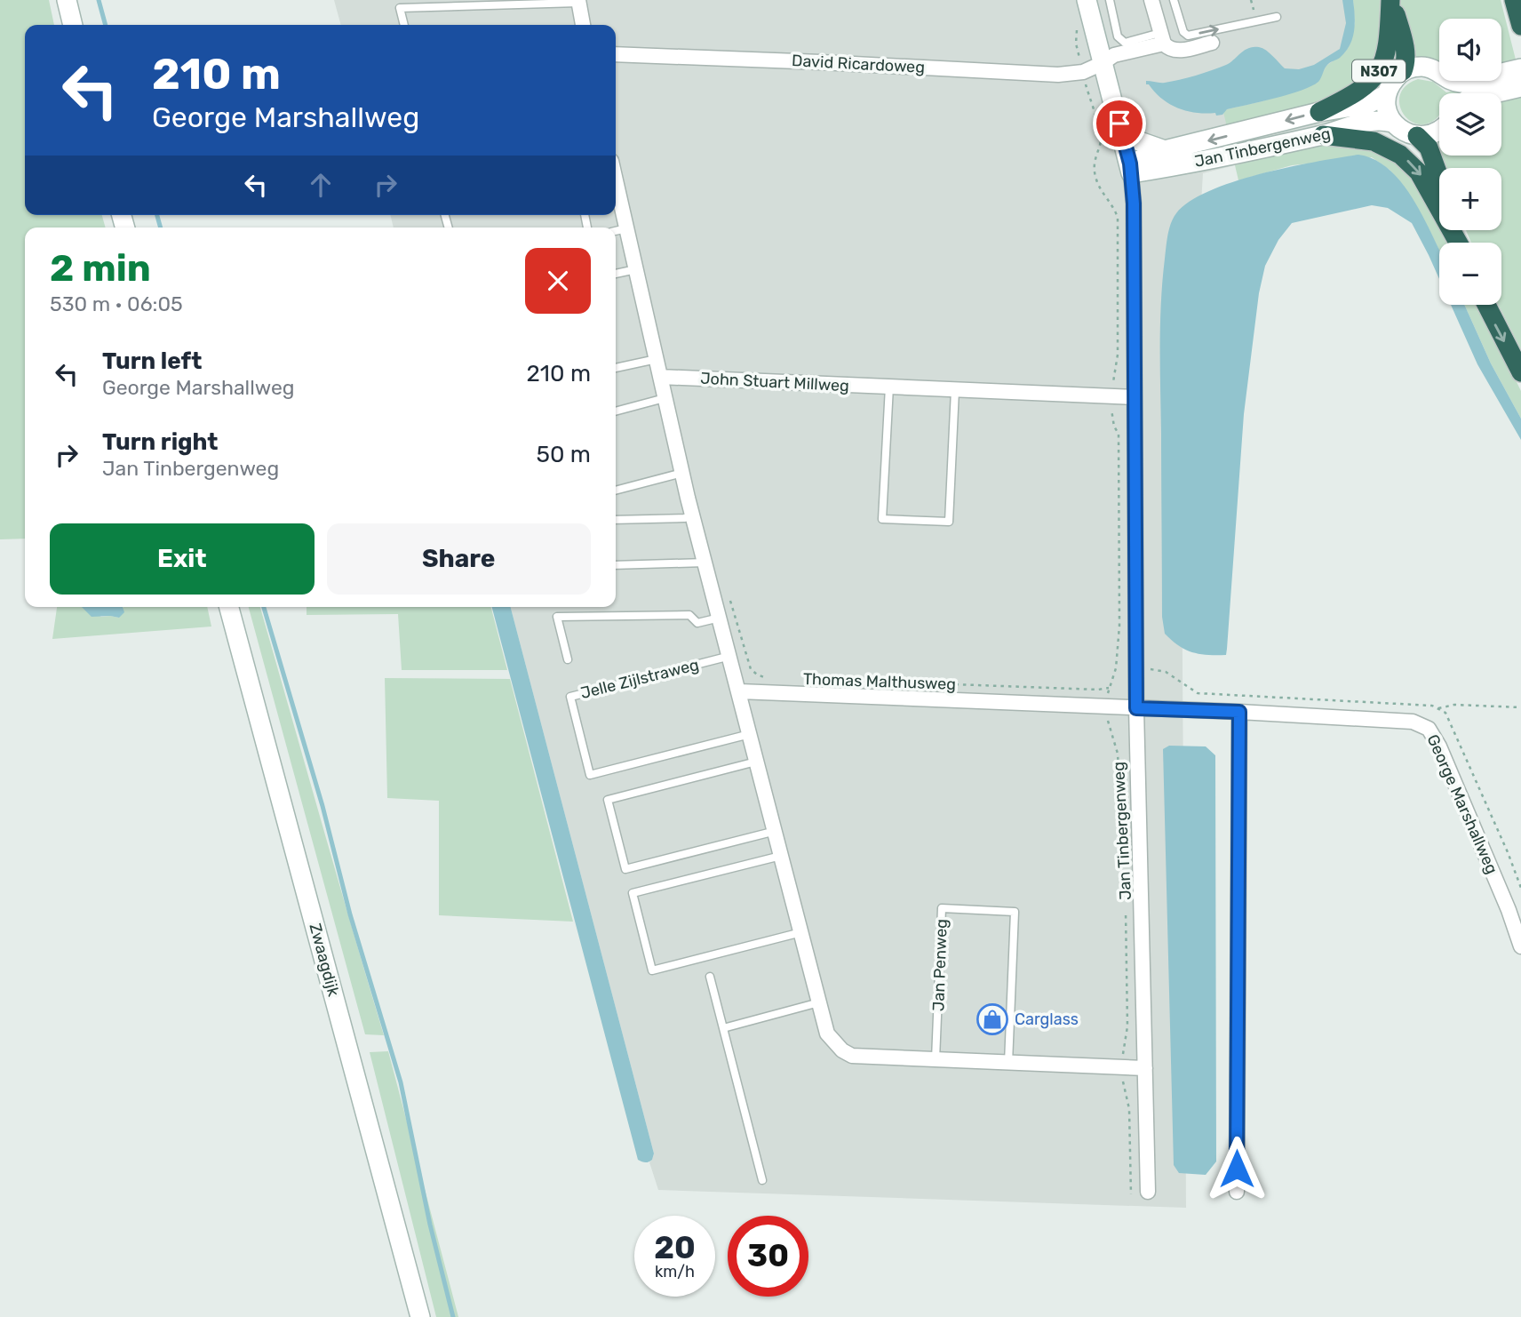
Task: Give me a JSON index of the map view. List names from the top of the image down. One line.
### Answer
{"streets":{"highway":["N307"],"street":["David Ricardoweg","Jan Tinbergenweg","John Stuart Millweg","Thomas Malthusweg","George Marshallweg","Zwaagdijk"],"lane":["Jelle Zijlstraweg","Jan Penweg"]},"crossings":[["David Ricardoweg","Jan Tinbergenweg"],["N307","Jan Tinbergenweg"],["Jan Tinbergenweg","John Stuart Millweg"],["Jan Tinbergenweg","Thomas Malthusweg"],["Jan Tinbergenweg","George Marshallweg"],["Thomas Malthusweg","George Marshallweg"]],"places":{"shop":["Carglass"]},"page":{"map_buttons":["+","−"],"turn":["210 m","George Marshallweg"],"heading":["2 min","530 m · 06:05"],"list":[{"name":"Turn left","note":"George Marshallweg","value":"210 m"},{"name":"Turn right","note":"Jan Tinbergenweg","value":"50 m"}],"buttons":["Exit","Share"],"speed":"20 km/h","limit":"30"}}
